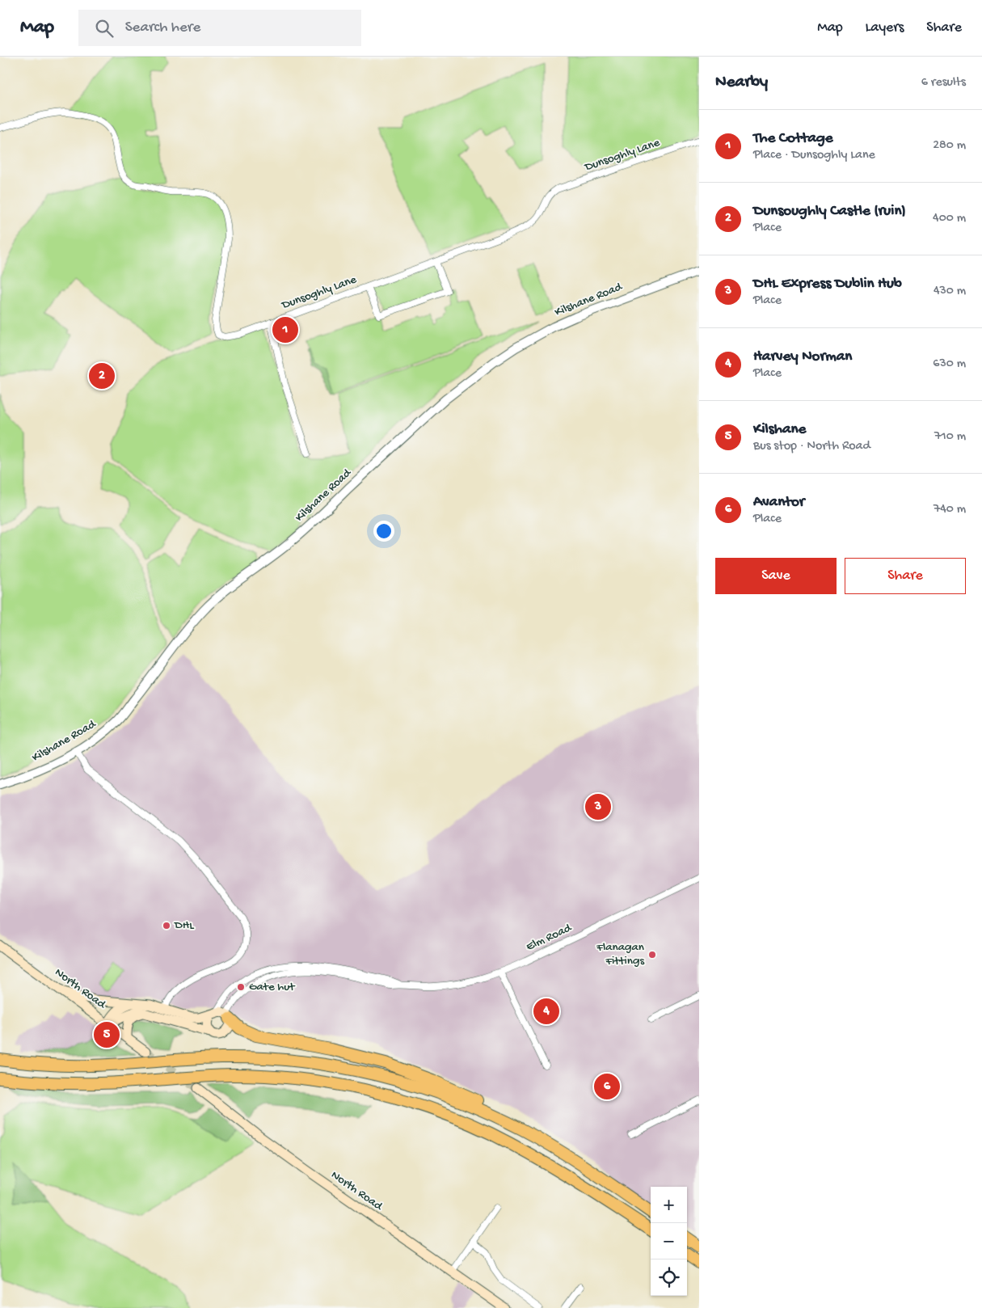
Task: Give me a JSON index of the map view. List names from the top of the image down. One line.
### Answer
{"streets":{"main road":["North Road"],"street":["Dunsoghly Lane","Kilshane Road","Elm Road"]},"places":["DHL","Flanagan Fittings","Gate hut"],"page":{"header":"Map","search":"Search here","nav":["Map","Layers","Share"],"heading":["Nearby","6 results"],"list":[{"mark":"1","name":"The Cottage","note":"Place · Dunsoghly Lane","value":"280 m"},{"mark":"2","name":"Dunsoughly Castle (ruin)","note":"Place","value":"400 m"},{"mark":"3","name":"DHL Express Dublin Hub","note":"Place","value":"430 m"},{"mark":"4","name":"Harvey Norman","note":"Place","value":"630 m"},{"mark":"5","name":"Kilshane","note":"Bus stop · North Road","value":"710 m"},{"mark":"6","name":"Avantor","note":"Place","value":"740 m"}],"pins":["1","2","3","4","5","6"],"buttons":["Save","Share"],"map_buttons":["+","−"]}}
